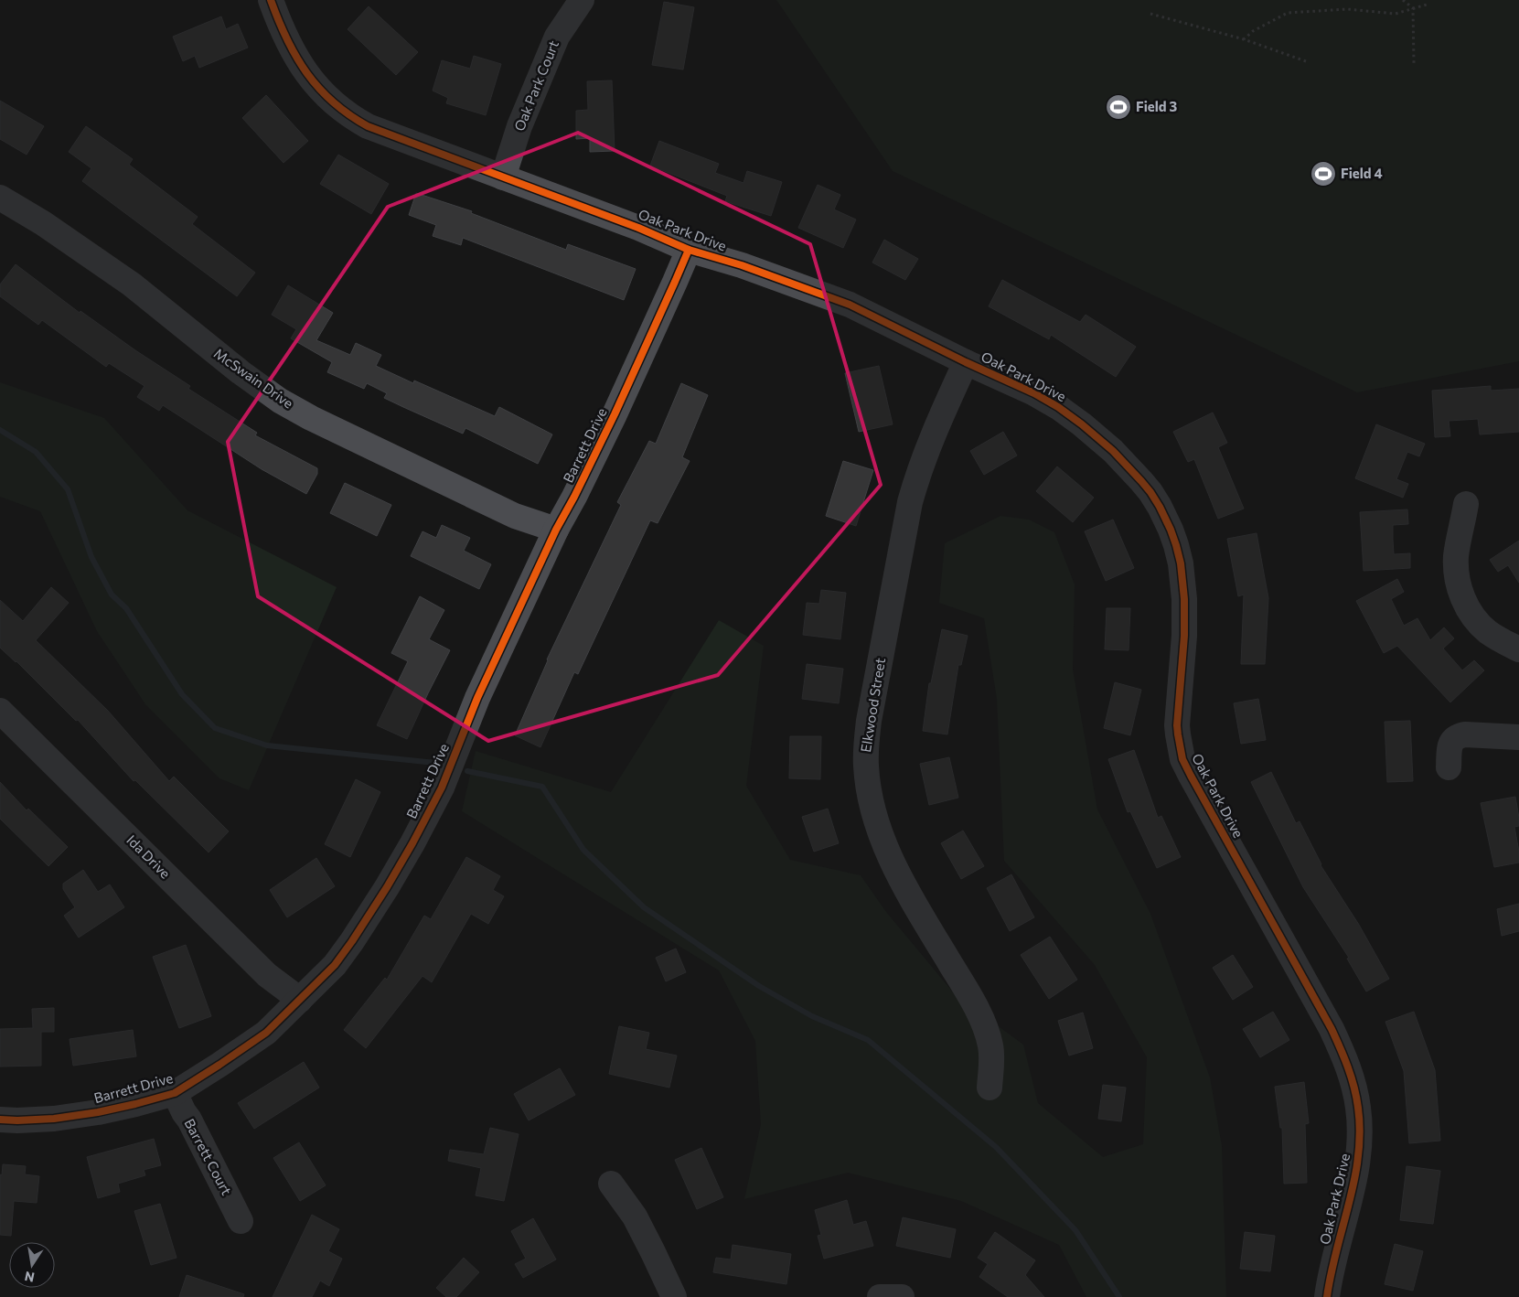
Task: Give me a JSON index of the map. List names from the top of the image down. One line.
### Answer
{"streets":{"street":["Oak Park Court","Oak Park Drive","McSwain Drive","Barrett Drive","Elkwood Street","Ida Drive","Barrett Court"]},"crossings":[["Oak Park Court","Oak Park Drive"],["Oak Park Drive","Barrett Drive"],["Oak Park Drive","Elkwood Street"],["McSwain Drive","Barrett Drive"],["Barrett Drive","Ida Drive"],["Barrett Drive","Barrett Court"]],"places":{"sports":["Field 3","Field 4"]},"north":"bottom"}
